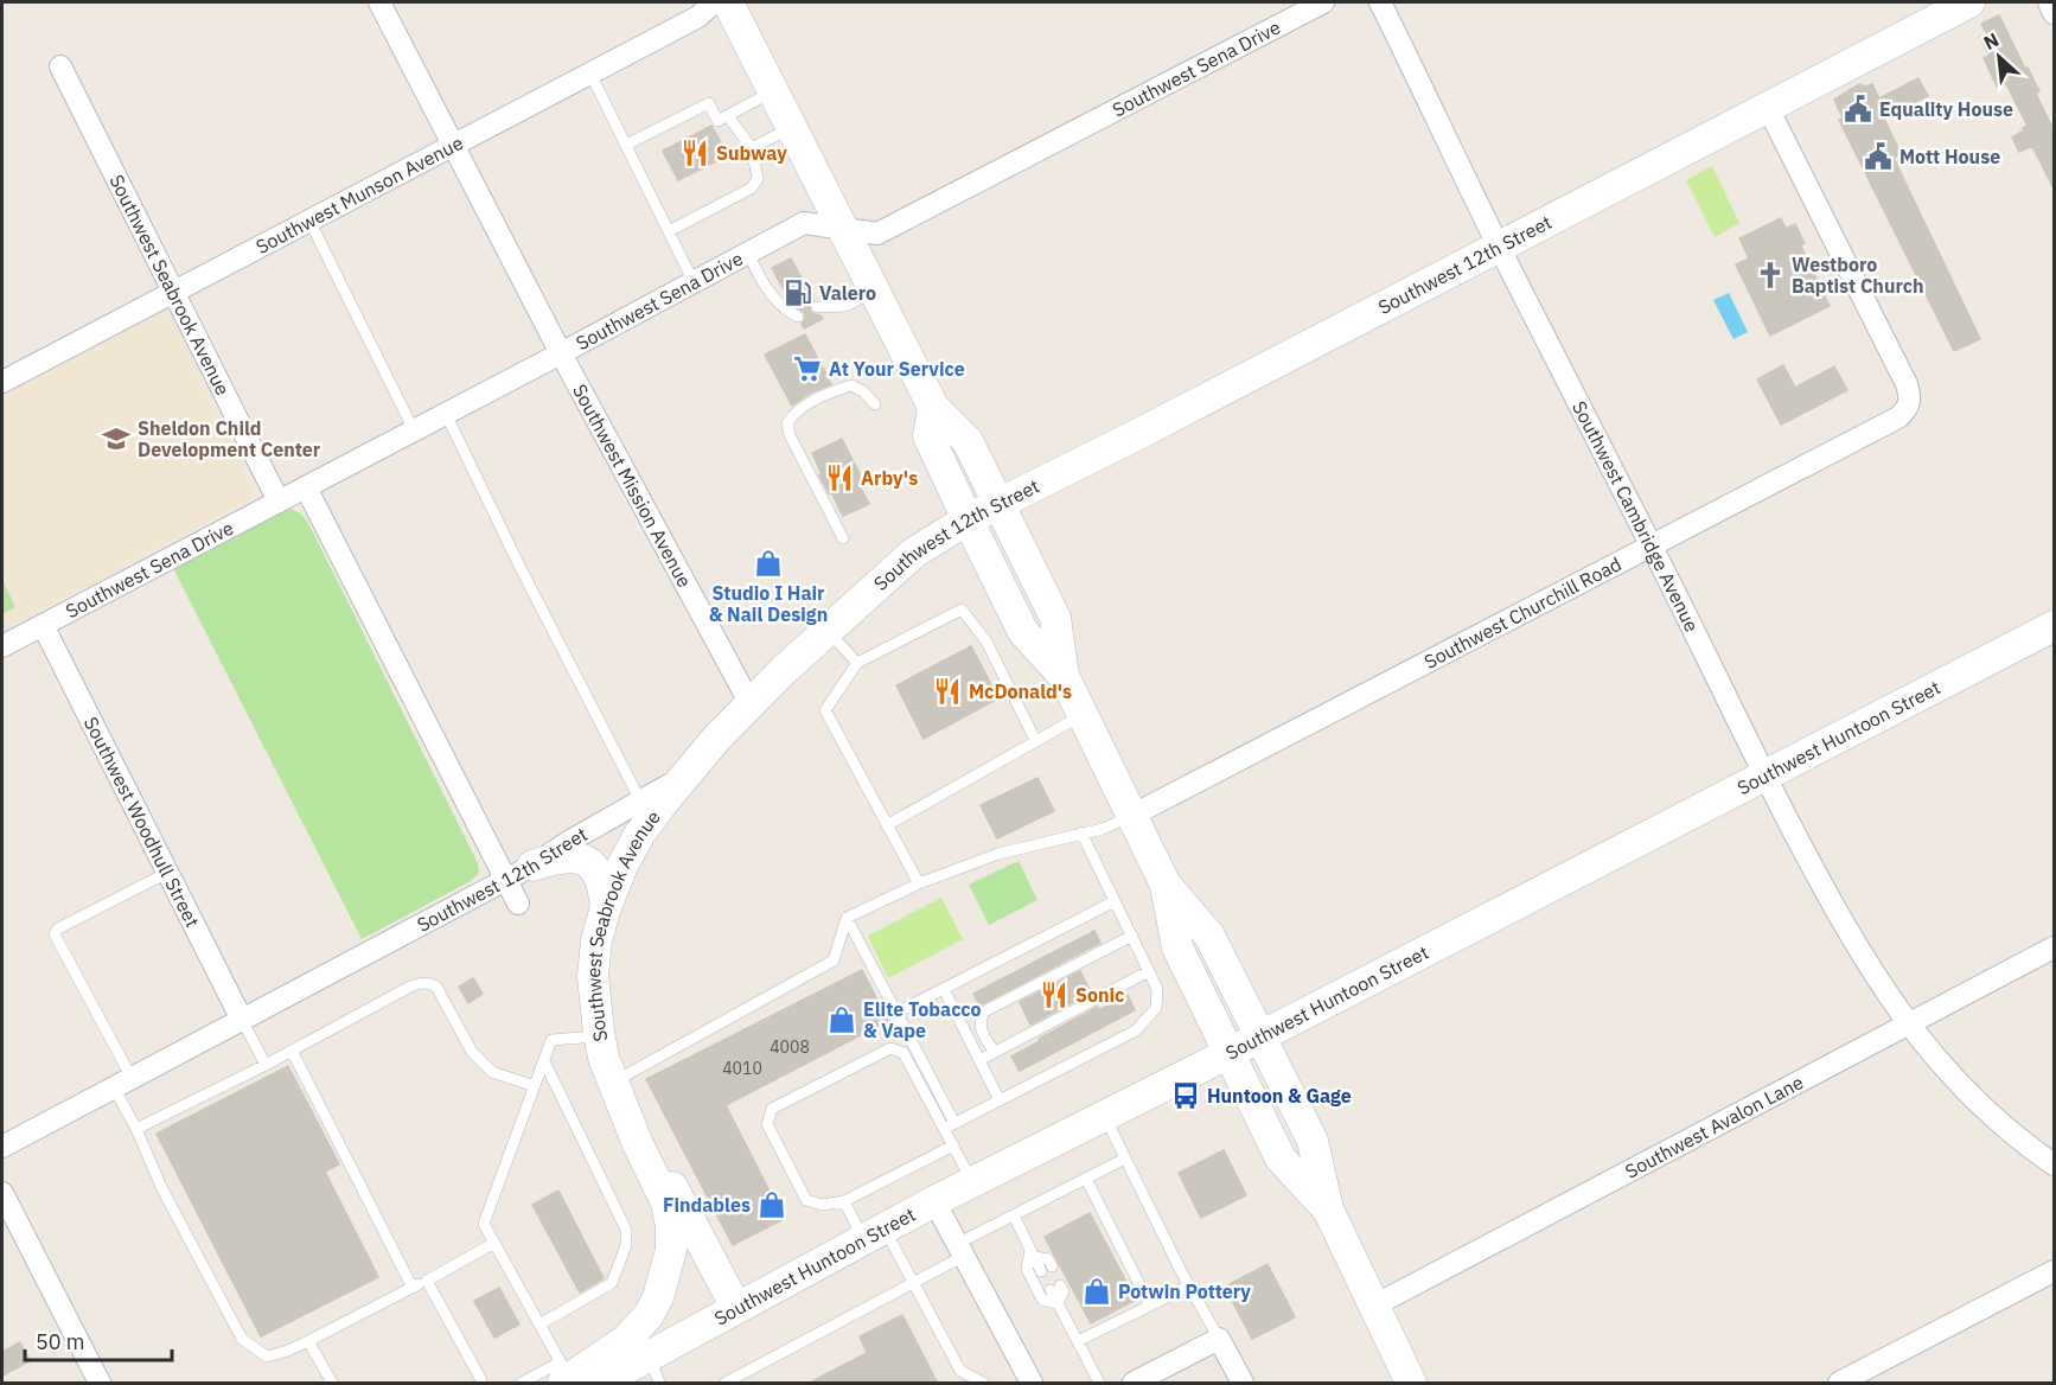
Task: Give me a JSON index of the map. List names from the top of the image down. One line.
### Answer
{"streets":{"main road":["Southwest 12th Street","Southwest Seabrook Avenue","Southwest Huntoon Street"],"street":["Southwest Sena Drive","Southwest Munson Avenue","Southwest Mission Avenue","Southwest Cambridge Avenue","Southwest Churchill Road","Southwest Woodhull Street","Southwest Avalon Lane"]},"crossings":[["Southwest Sena Drive","Southwest Seabrook Avenue"],["Southwest Sena Drive","Southwest Mission Avenue"],["Southwest Sena Drive","Southwest Woodhull Street"],["Southwest Munson Avenue","Southwest Seabrook Avenue"],["Southwest Munson Avenue","Southwest Mission Avenue"],["Southwest 12th Street","Southwest Seabrook Avenue"],["Southwest 12th Street","Southwest Mission Avenue"],["Southwest 12th Street","Southwest Cambridge Avenue"],["Southwest 12th Street","Southwest Churchill Road"],["Southwest 12th Street","Southwest Woodhull Street"],["Southwest Seabrook Avenue","Southwest Huntoon Street"],["Southwest Cambridge Avenue","Southwest Churchill Road"],["Southwest Cambridge Avenue","Southwest Huntoon Street"],["Southwest Cambridge Avenue","Southwest Avalon Lane"]],"places":{"public building":["Equality House","Mott House"],"restaurant":["Subway","Arby's","McDonald's","Sonic"],"church":["Westboro Baptist Church"],"fuel station":["Valero"],"supermarket":["At Your Service"],"school or university":["Sheldon Child Development Center"],"shop":["Studio I Hair & Nail Design","Elite Tobacco & Vape","Findables","Potwin Pottery"],"bus stop":["Huntoon & Gage"]},"house_numbers":["4008","4010"],"scale_bar":"50 m","north":"top left"}
